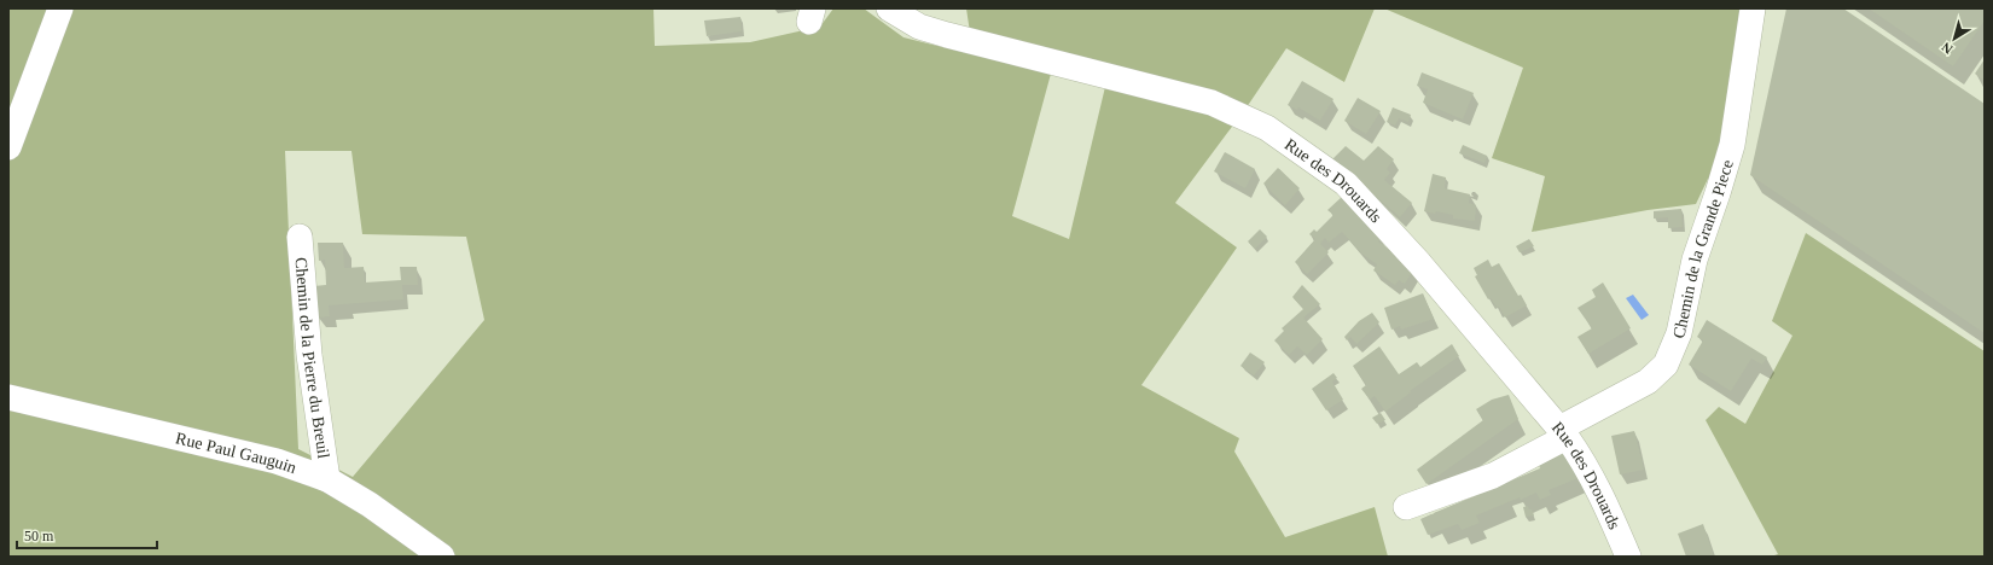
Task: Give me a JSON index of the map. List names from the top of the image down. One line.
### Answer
{"streets":{"street":["Rue des Drouards","Chemin de la Grande Piece","Chemin de la Pierre du Breuil","Rue Paul Gauguin"]},"crossings":[["Rue des Drouards","Chemin de la Grande Piece"],["Chemin de la Pierre du Breuil","Rue Paul Gauguin"]],"scale_bar":"50 m","north":"bottom left"}
